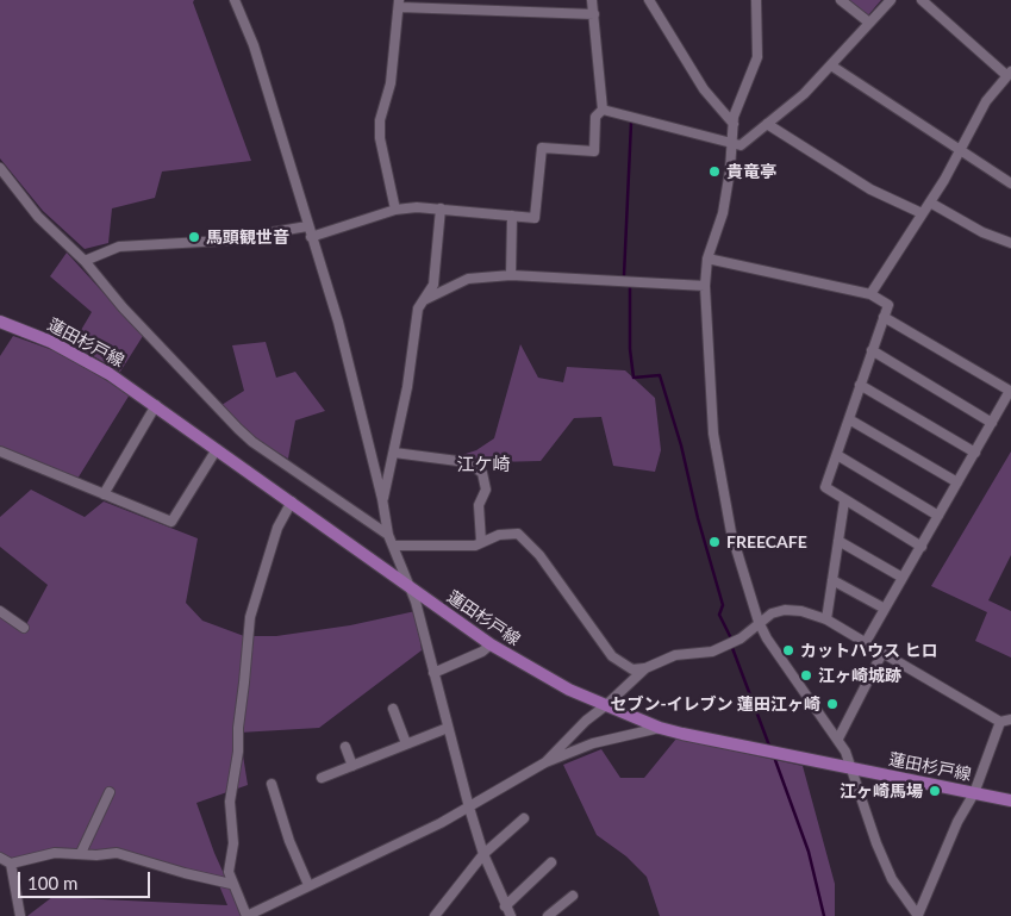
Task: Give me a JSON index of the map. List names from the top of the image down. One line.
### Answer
{"streets":{"main road":["蓮田杉戸線"]},"districts":["江ケ崎"],"places":["貴竜亭","馬頭観世音","FREECAFE","カットハウス ヒロ","江ヶ崎城跡","セブン-イレブン 蓮田江ヶ崎","江ヶ崎馬場"],"scale_bar":"100 m"}
